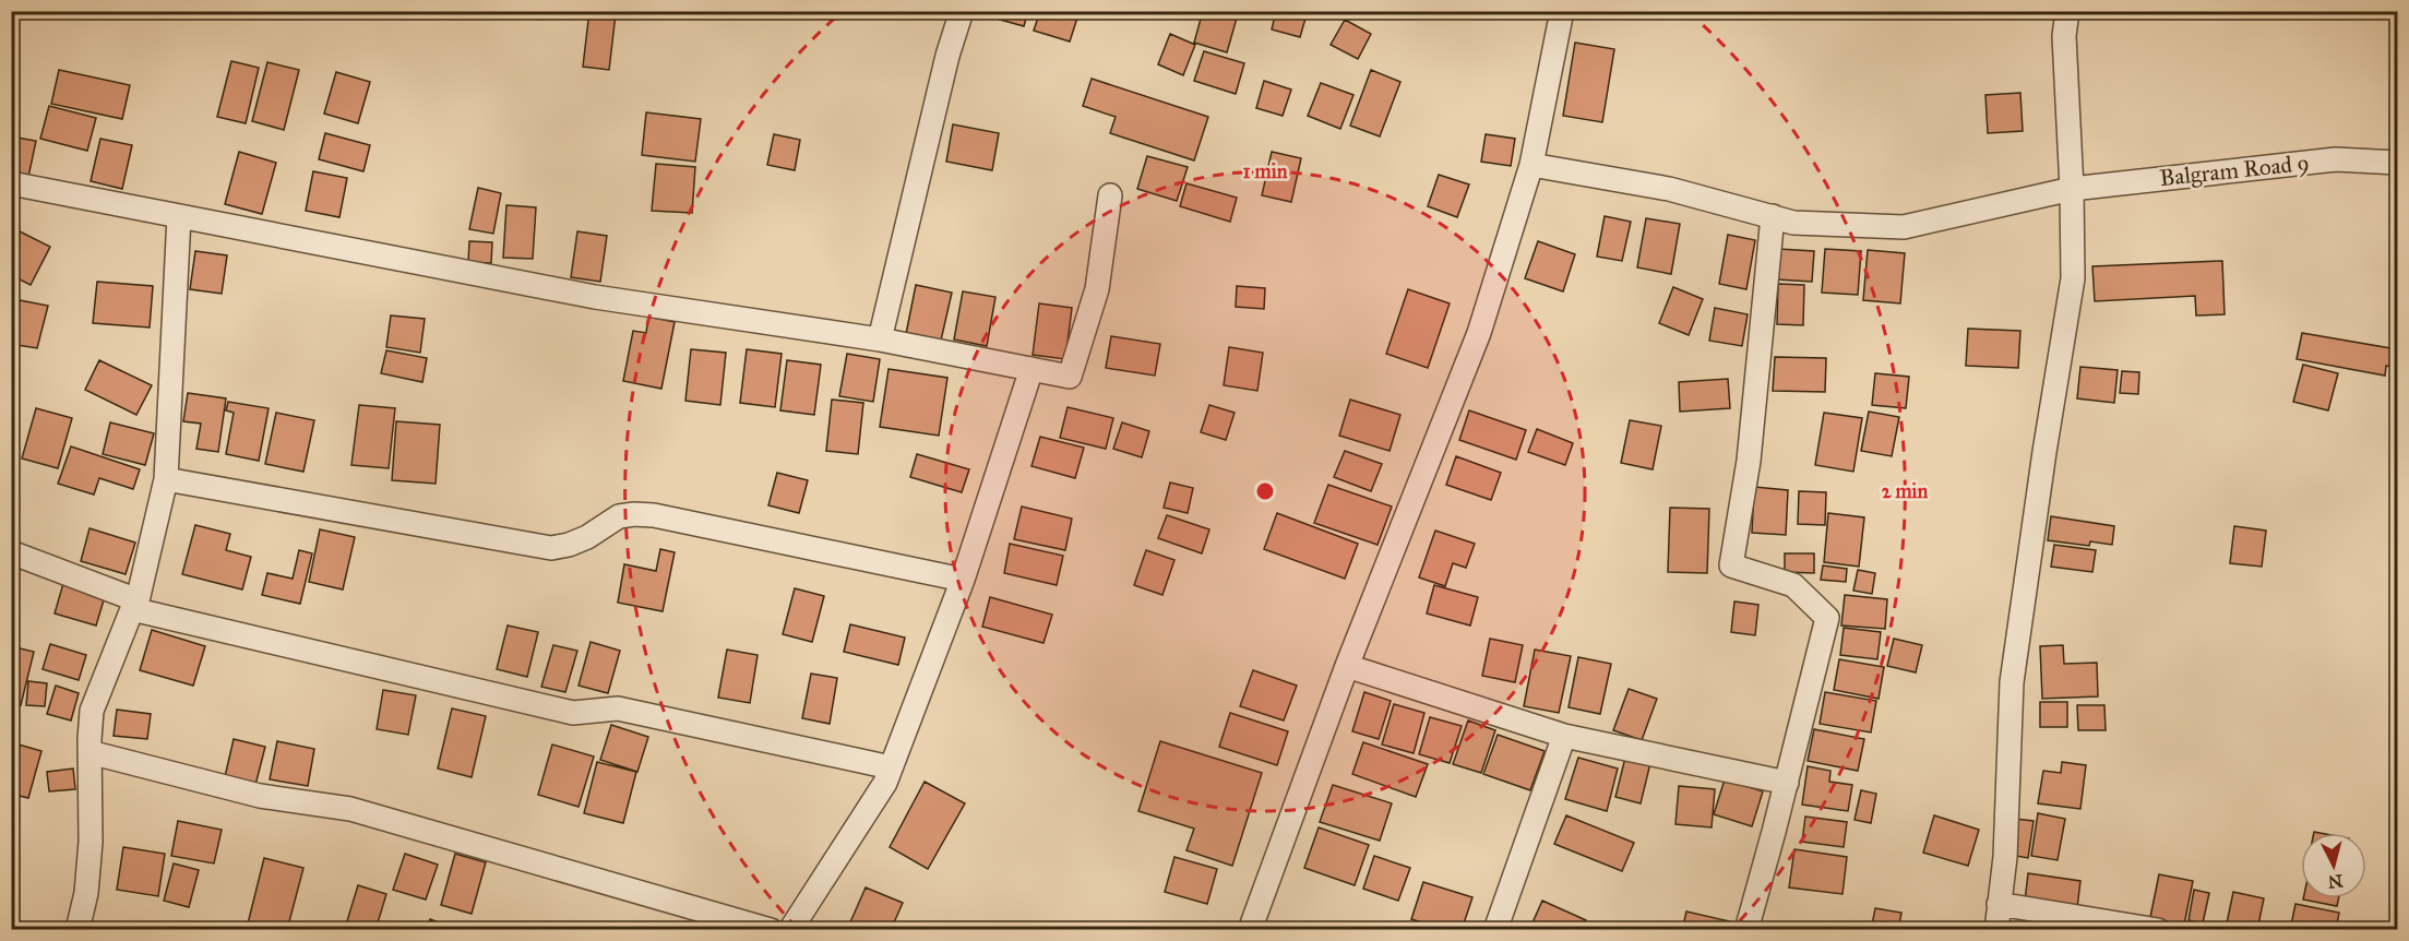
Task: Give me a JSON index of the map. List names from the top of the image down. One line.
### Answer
{"streets":{"street":["Balgram Road 9"]},"north":"bottom","rings":["1 min","2 min"]}
